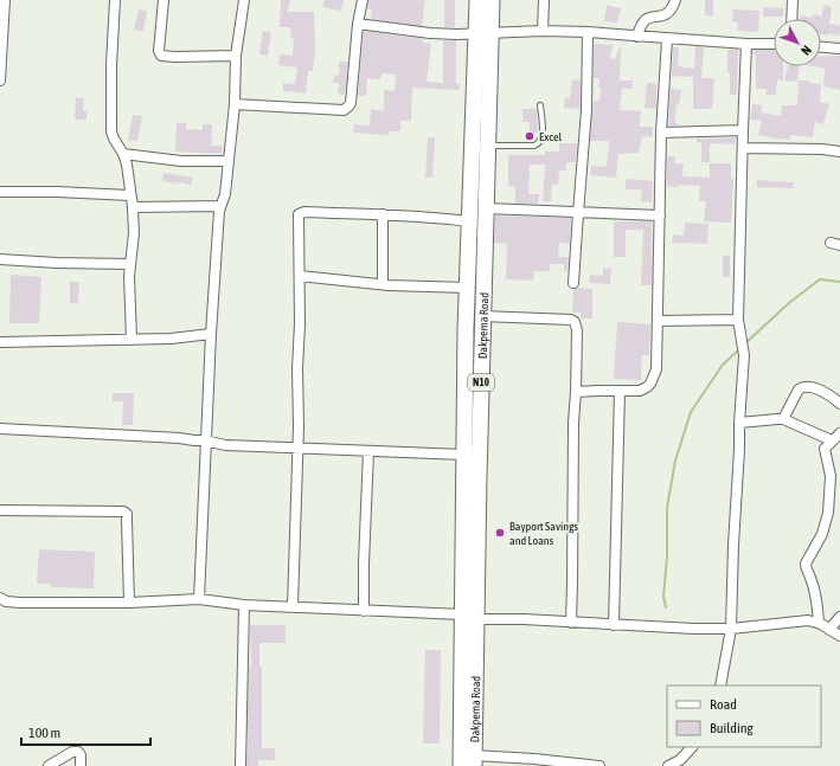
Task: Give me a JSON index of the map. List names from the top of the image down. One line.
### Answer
{"streets":{"highway":["Dakpema Road","N10"]},"places":["Excel","Bayport Savings and Loans"],"legend":["Road","Building"],"scale_bar":"100 m","north":"bottom right"}
